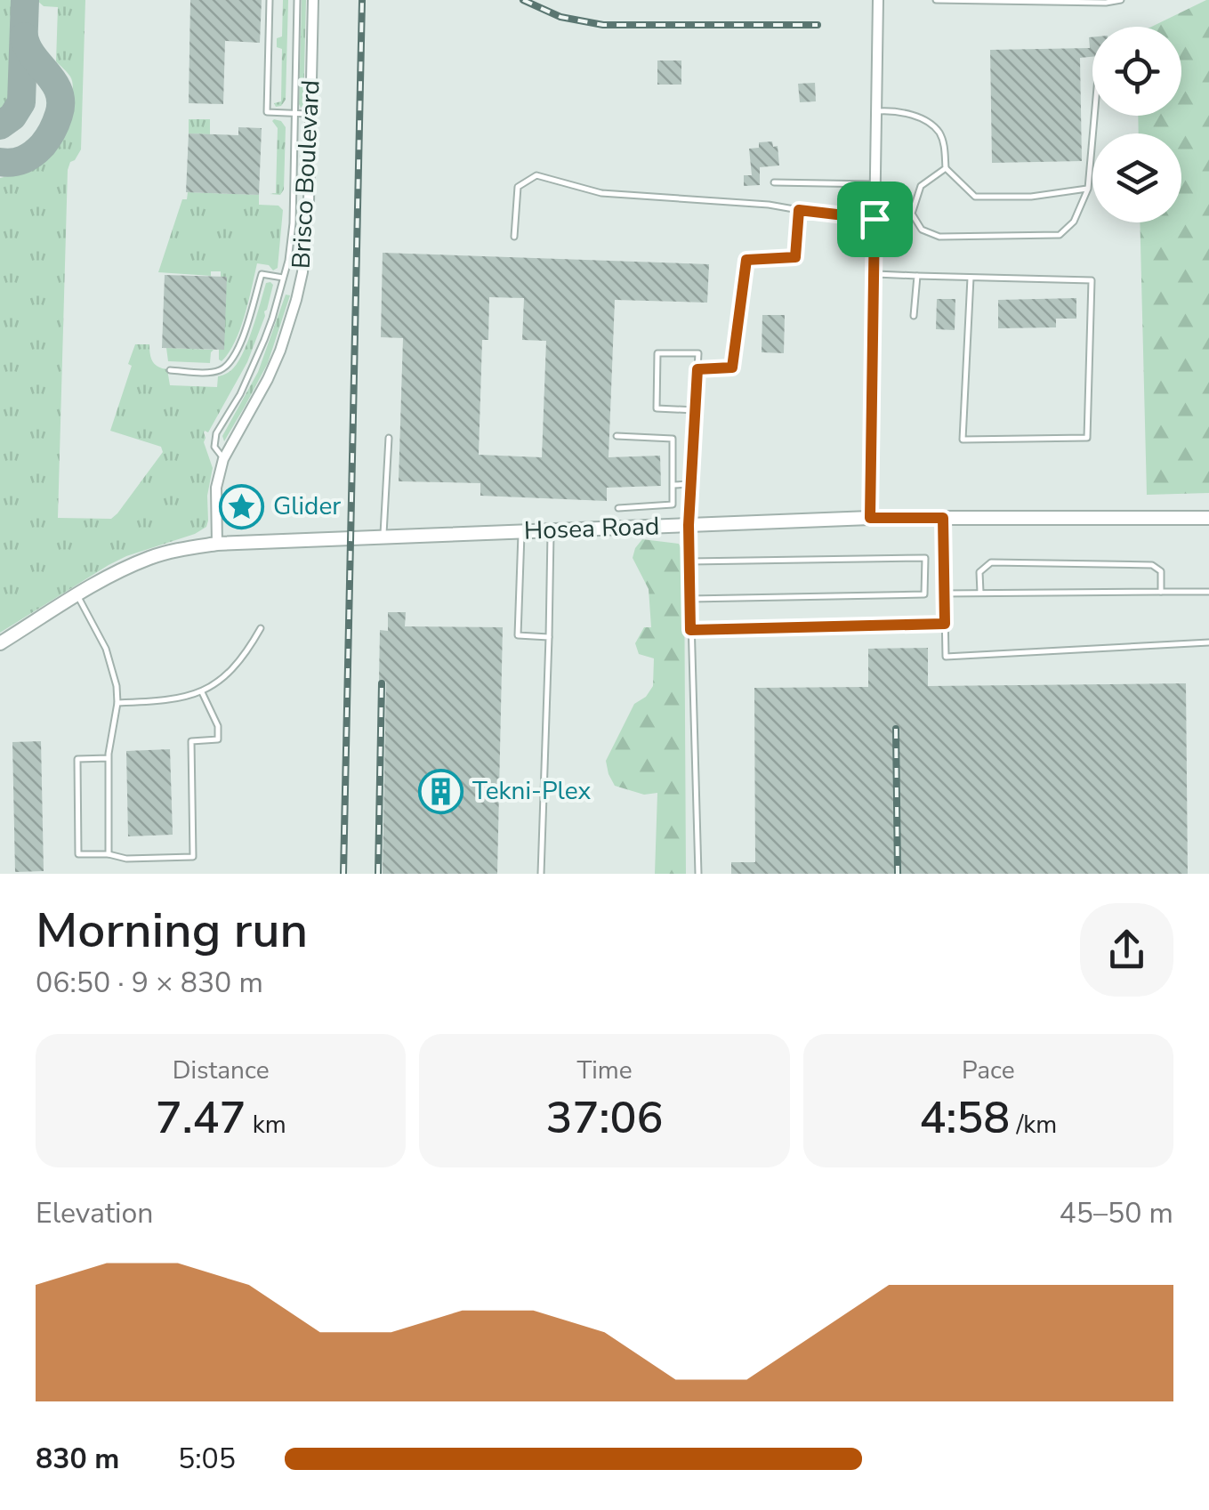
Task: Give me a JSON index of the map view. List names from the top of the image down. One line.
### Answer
{"streets":{"street":["Brisco Boulevard","Hosea Road"]},"crossings":[["Brisco Boulevard","Hosea Road"]],"places":{"place":["Glider"],"building":["Tekni-Plex"]},"page":{"heading":["Morning run","06:50 · 9 × 830 m"],"stats":[["Distance","7.47 km"],["Time","37:06"],["Pace","4:58 /km"]],"chart":["Elevation","45–50 m"],"list":[{"name":"830 m","note":"5:05"}]}}
